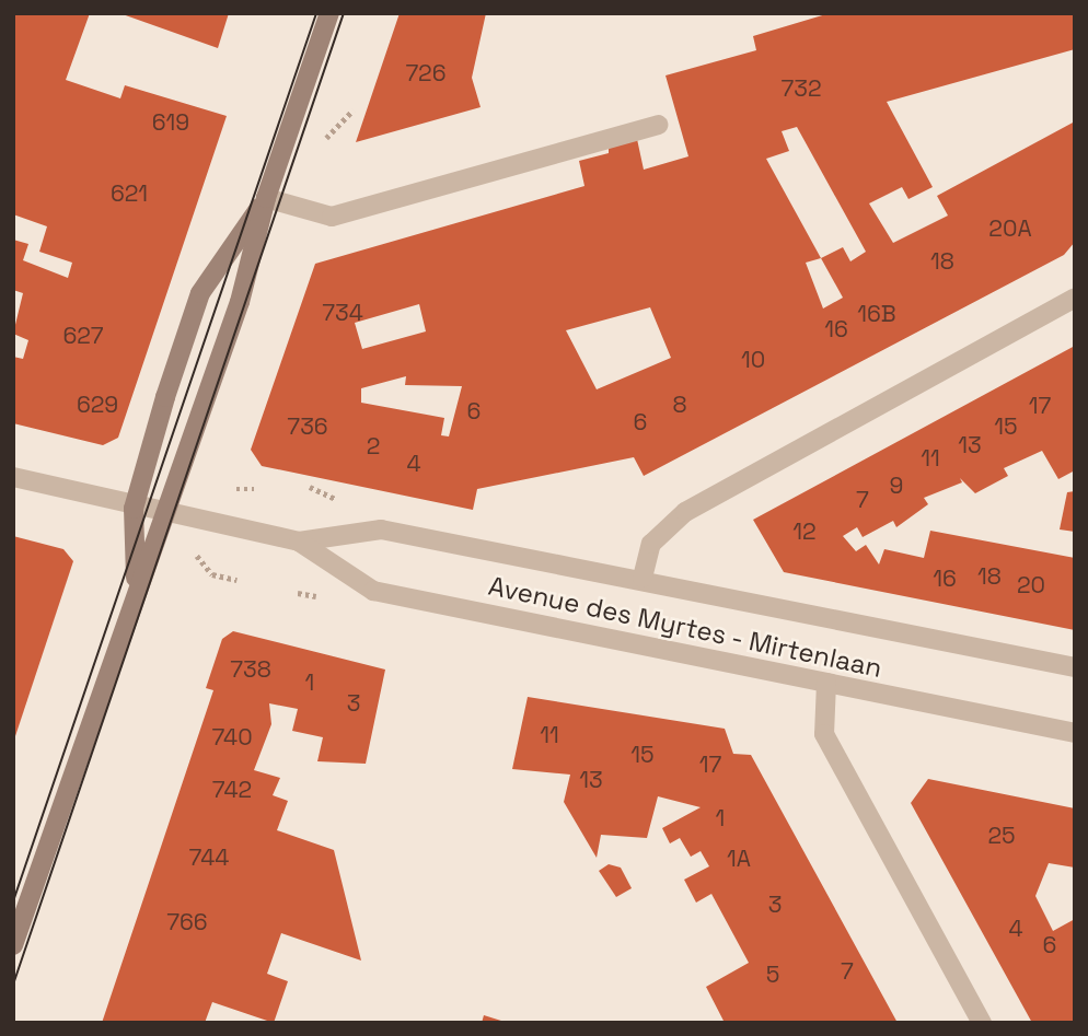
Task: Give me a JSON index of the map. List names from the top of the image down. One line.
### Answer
{"streets":{"street":["Avenue des Myrtes - Mirtenlaan"]},"house_numbers":["726","732","619","621","20A","18","734","16B","16","627","10","629","8","17","6","6","736","15","13","2","11","4","9","7","12","18","16","20","738","1","3","11","740","15","17","13","742","1","25","744","1A","3","766","4","6","7","5"]}
